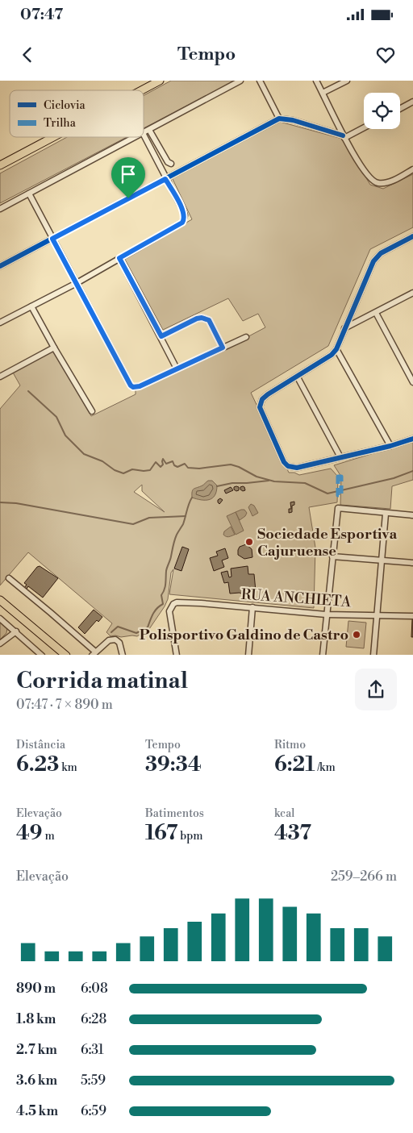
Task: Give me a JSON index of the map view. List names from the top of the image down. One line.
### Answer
{"streets":{"street":["RUA ANCHIETA"]},"places":["Sociedade Esportiva Cajuruense","Polisportivo Galdino de Castro"],"legend":["Ciclovia","Trilha"],"page":{"status":"07:47","header":"Tempo","heading":["Corrida matinal","07:47 · 7 × 890 m"],"stats":[["Distância","6.23 km"],["Tempo","39:34"],["Ritmo","6:21 /km"],["Elevação","49 m"],["Batimentos","167 bpm"],["kcal","437"]],"chart":["Elevação","259–266 m"],"list":[{"name":"890 m","note":"6:08"},{"name":"1.8 km","note":"6:28"},{"name":"2.7 km","note":"6:31"},{"name":"3.6 km","note":"5:59"},{"name":"4.5 km","note":"6:59"}]}}
